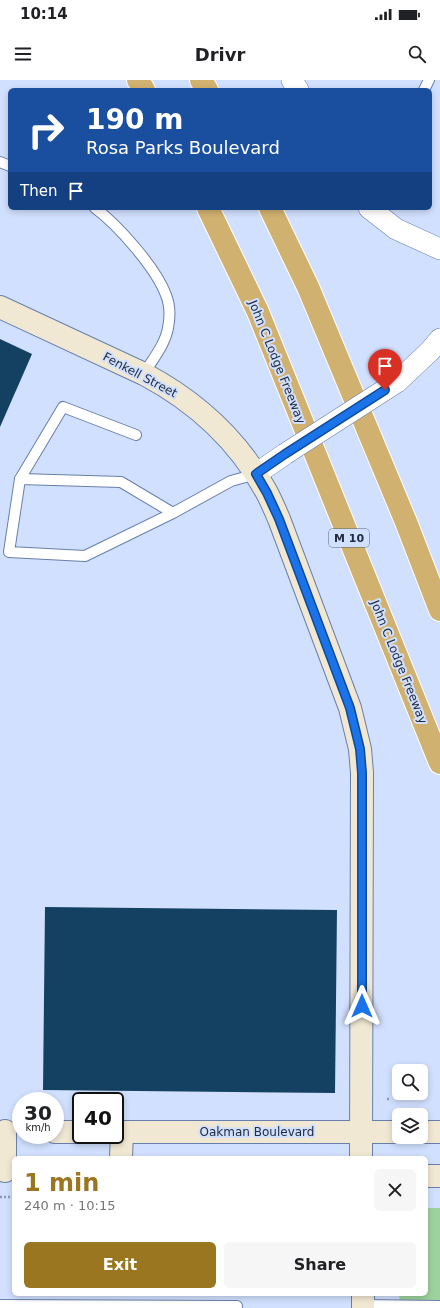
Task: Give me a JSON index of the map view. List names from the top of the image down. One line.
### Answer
{"streets":{"highway":["John C Lodge Freeway","M 10"],"street":["Fenkell Street","Oakman Boulevard"]},"crossings":[["Fenkell Street","Oakman Boulevard"]],"page":{"status":"10:14","header":"Drivr","turn":["190 m","Rosa Parks Boulevard"],"then":"Then","speed":"30 km/h","limit":"40","heading":["1 min","240 m · 10:15"],"buttons":["Exit","Share"]}}
